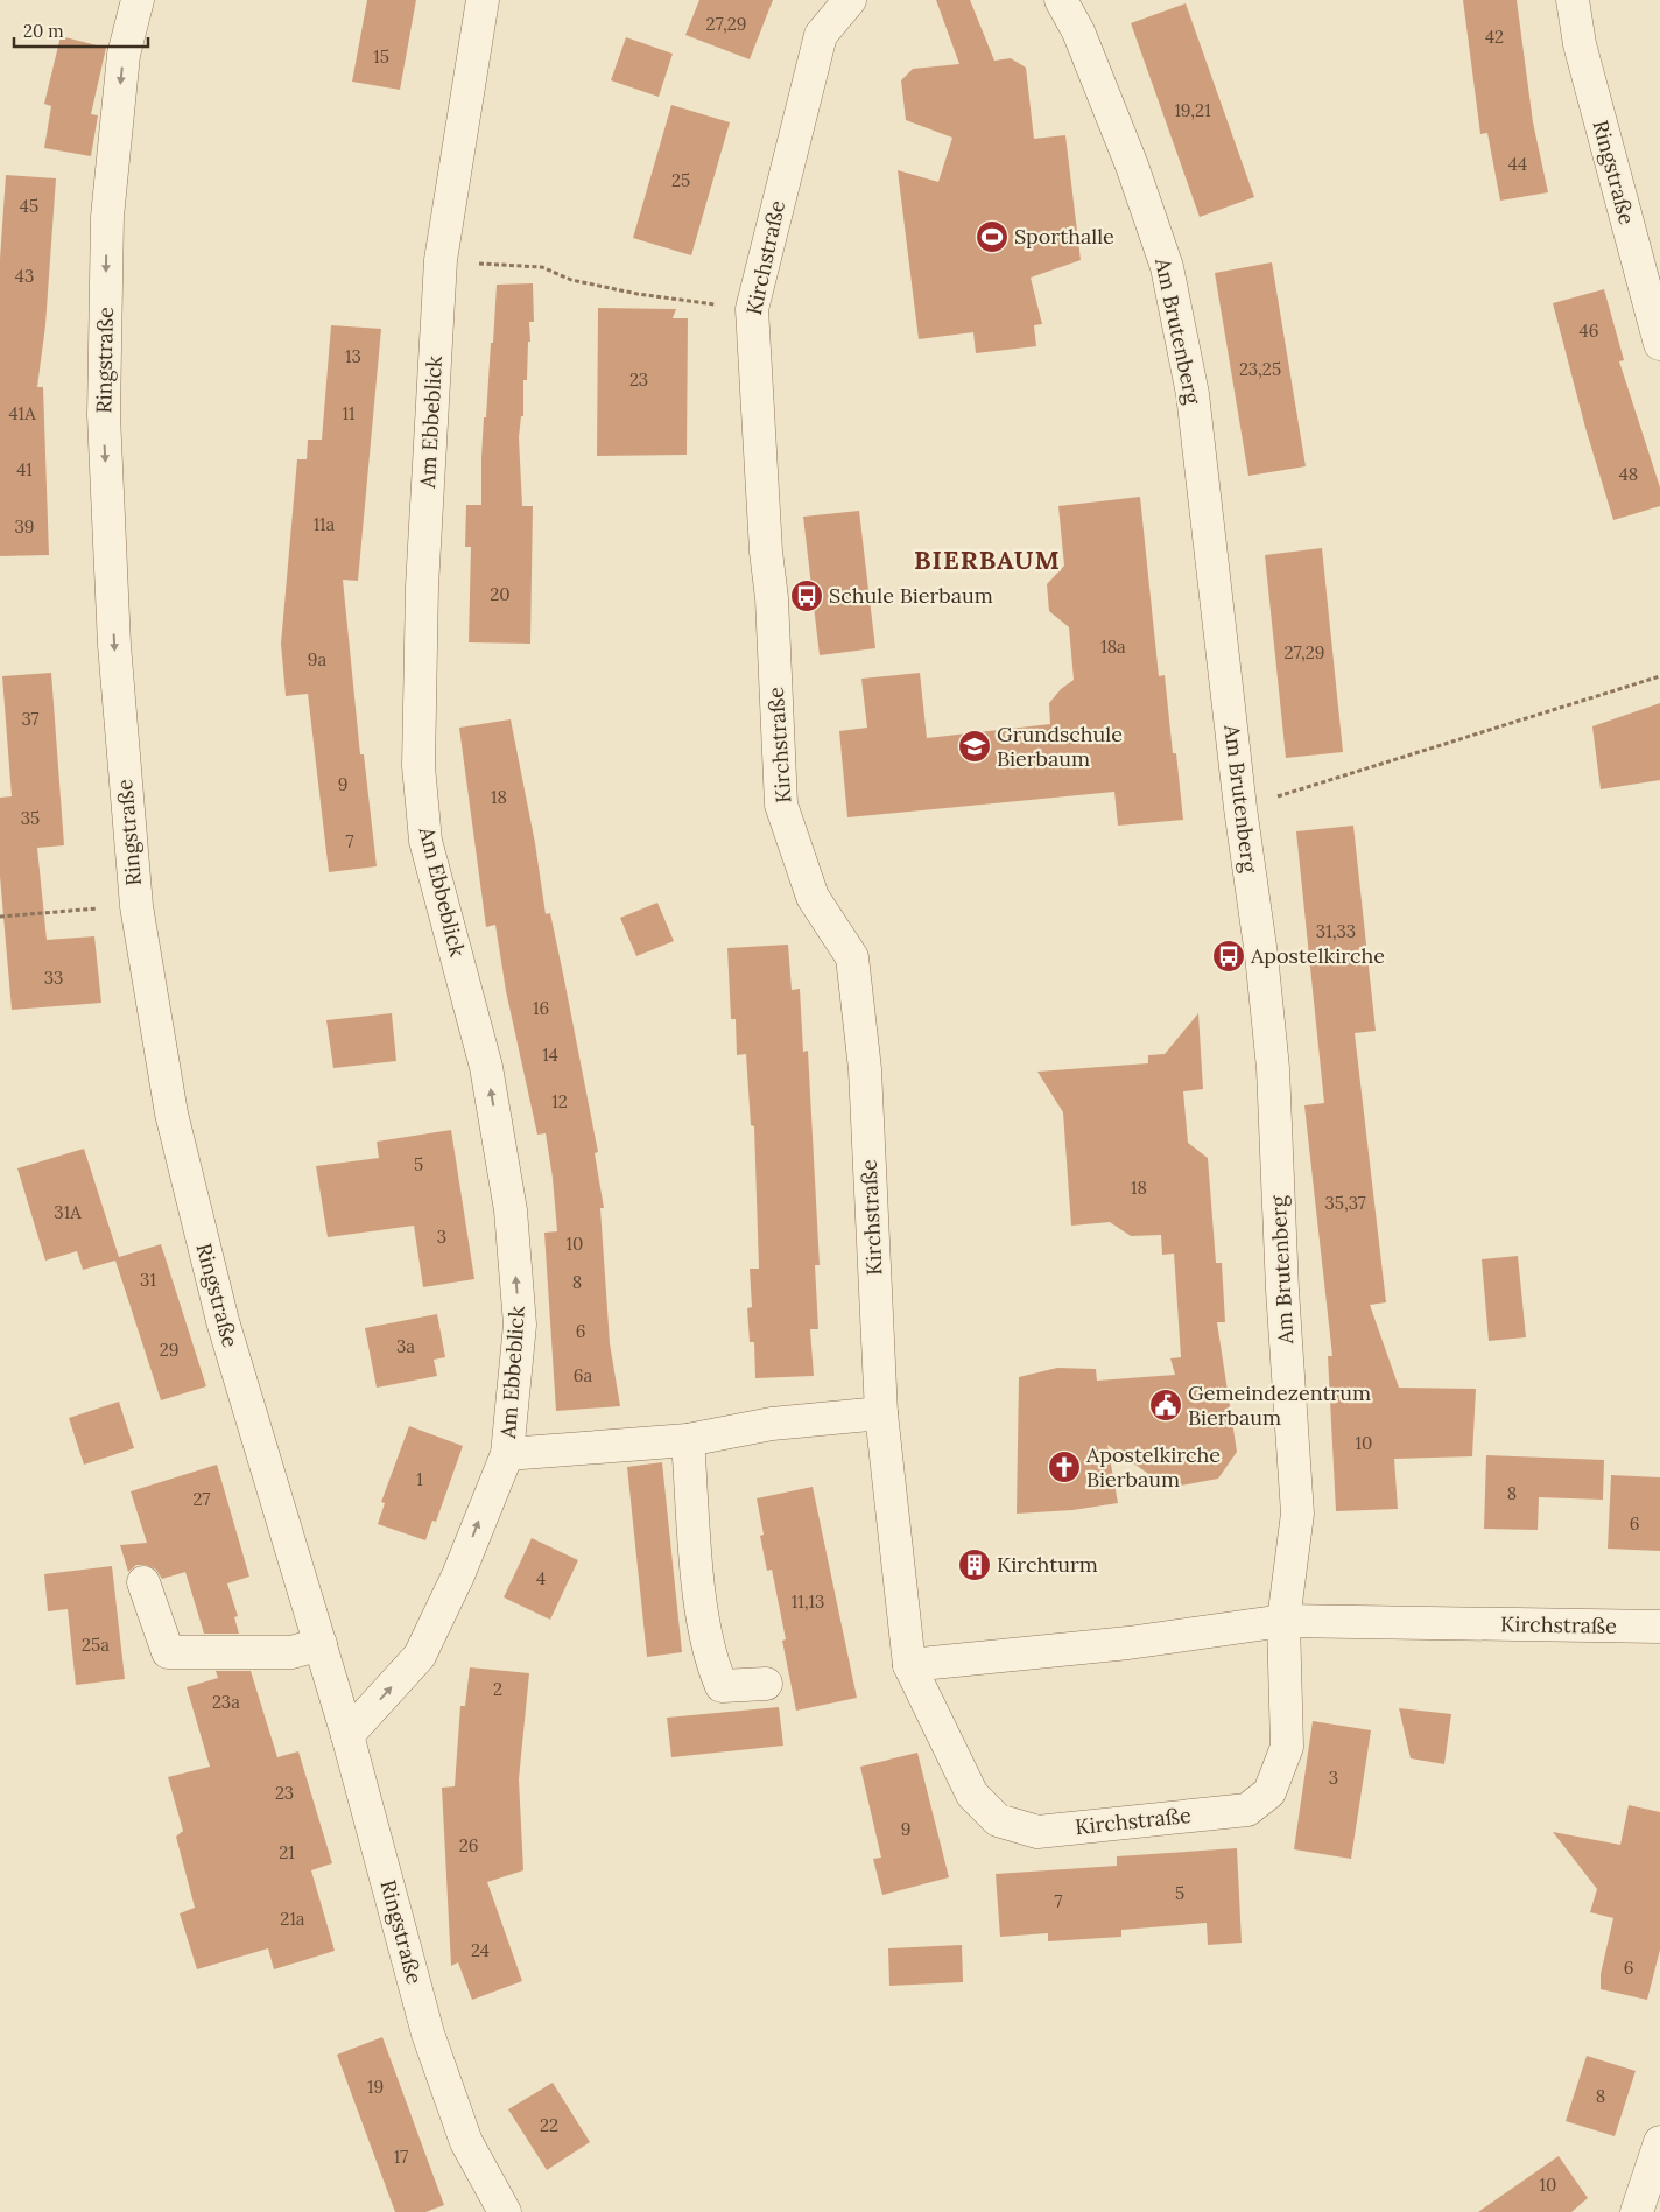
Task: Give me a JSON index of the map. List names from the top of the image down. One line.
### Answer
{"streets":{"street":["Ringstraße","Kirchstraße","Am Brutenberg","Am Ebbeblick"]},"crossings":[["Ringstraße","Am Ebbeblick"],["Kirchstraße","Am Brutenberg"]],"one_way":["Am Ebbeblick"],"districts":["BIERBAUM"],"places":{"sports":["Sporthalle"],"bus stop":["Schule Bierbaum","Apostelkirche"],"school or university":["Grundschule Bierbaum"],"public building":["Gemeindezentrum Bierbaum"],"church":["Apostelkirche Bierbaum"],"building":["Kirchturm"]},"house_numbers":["27,29","42","15","19,21","44","25","45","43","46","13","23,25","23","41A","11","41","48","11a","39","20","18a","27,29","9a","37","9","18","35","7","31,33","33","16","14","12","5","18","35,37","31A","3","10","31","8","6","3a","29","6a","10","1","8","27","6","4","11,13","25a","2","23a","3","23","9","26","21","5","7","21a","24","6","19","8","22","17","10"],"scale_bar":"20 m"}
